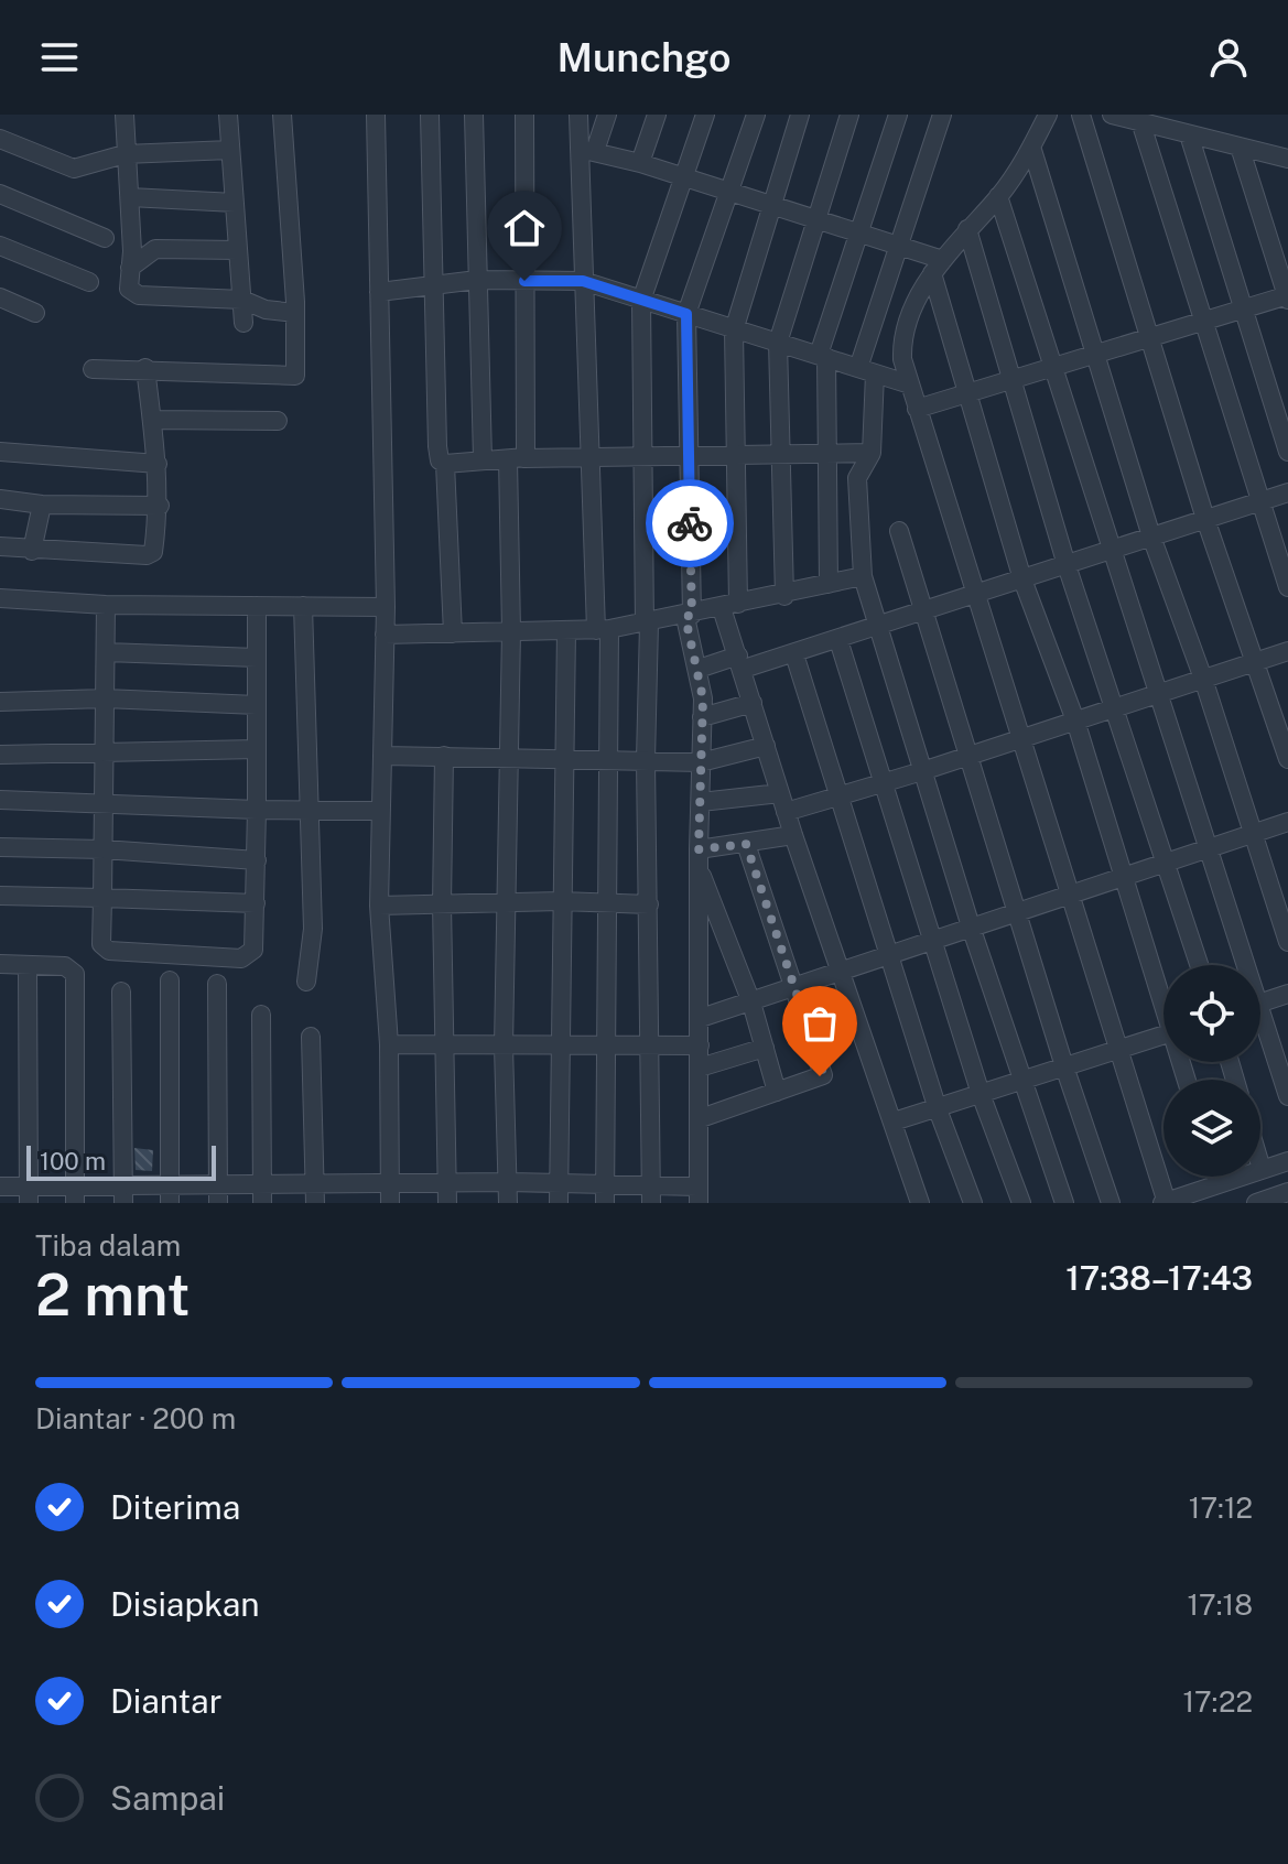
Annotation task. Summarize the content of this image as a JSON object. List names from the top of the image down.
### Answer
{
  "scale_bar": "100 m",
  "page": {
    "header": "Munchgo",
    "scale": "100 m",
    "heading": ["2 mnt", "Tiba dalam", "17:38–17:43"],
    "bar": "Diantar · 200 m",
    "list": [
      ["Diterima", "17:12"],
      ["Disiapkan", "17:18"],
      ["Diantar", "17:22"],
      "Sampai"
    ]
  }
}
